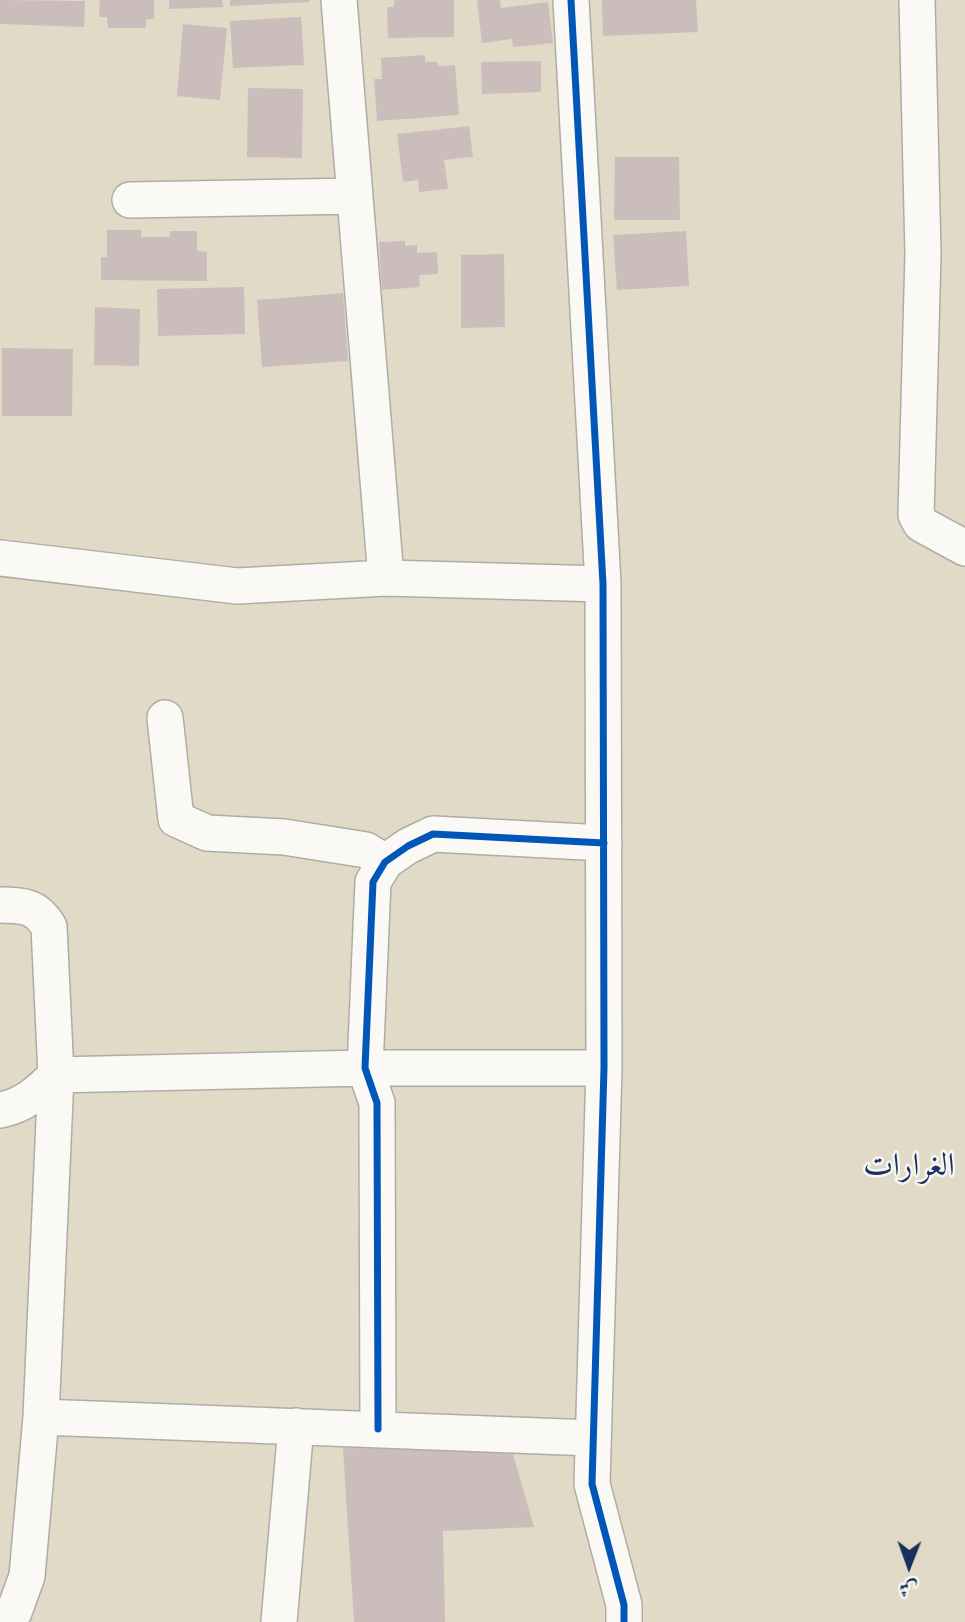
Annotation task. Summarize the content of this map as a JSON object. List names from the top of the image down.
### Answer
{
  "districts": ["الغرارات"],
  "north": "bottom"
}
